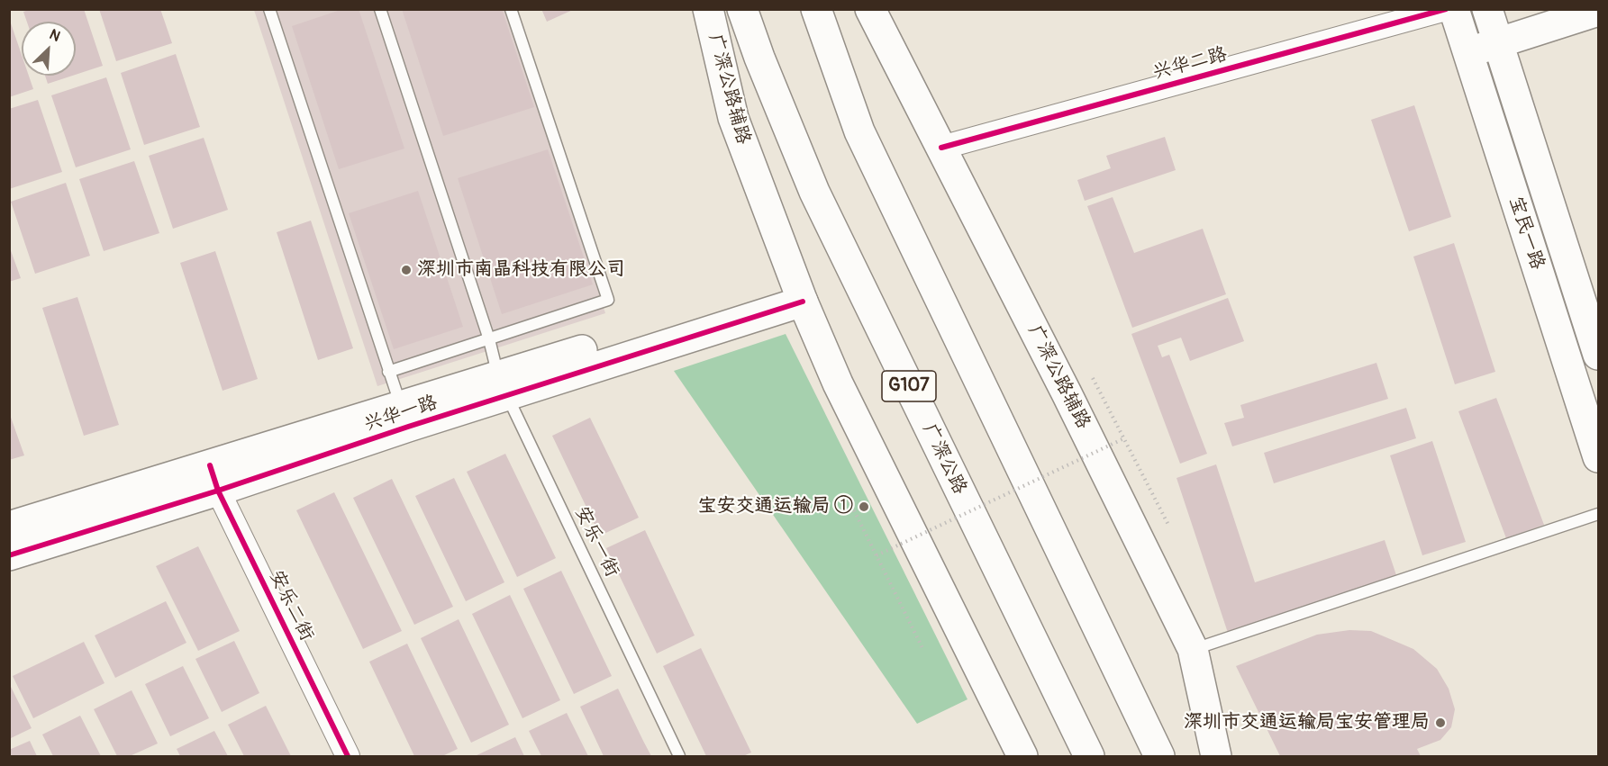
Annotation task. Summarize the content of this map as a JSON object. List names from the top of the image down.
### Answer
{
  "streets": {
    "main road": [
      "广深公路辅路",
      "宝民一路",
      "G107",
      "兴华一路",
      "广深公路"
    ],
    "street": ["兴华二路", "安乐二街"],
    "lane": ["安乐一街"]
  },
  "crossings": [
    ["兴华二路", "广深公路辅路"],
    ["广深公路辅路", "兴华一路"],
    ["兴华一路", "安乐一街"],
    ["兴华一路", "安乐二街"]
  ],
  "places": ["深圳市南晶科技有限公司", "宝安交通运输局 ①", "深圳市交通运输局宝安管理局"],
  "north": "top right"
}
